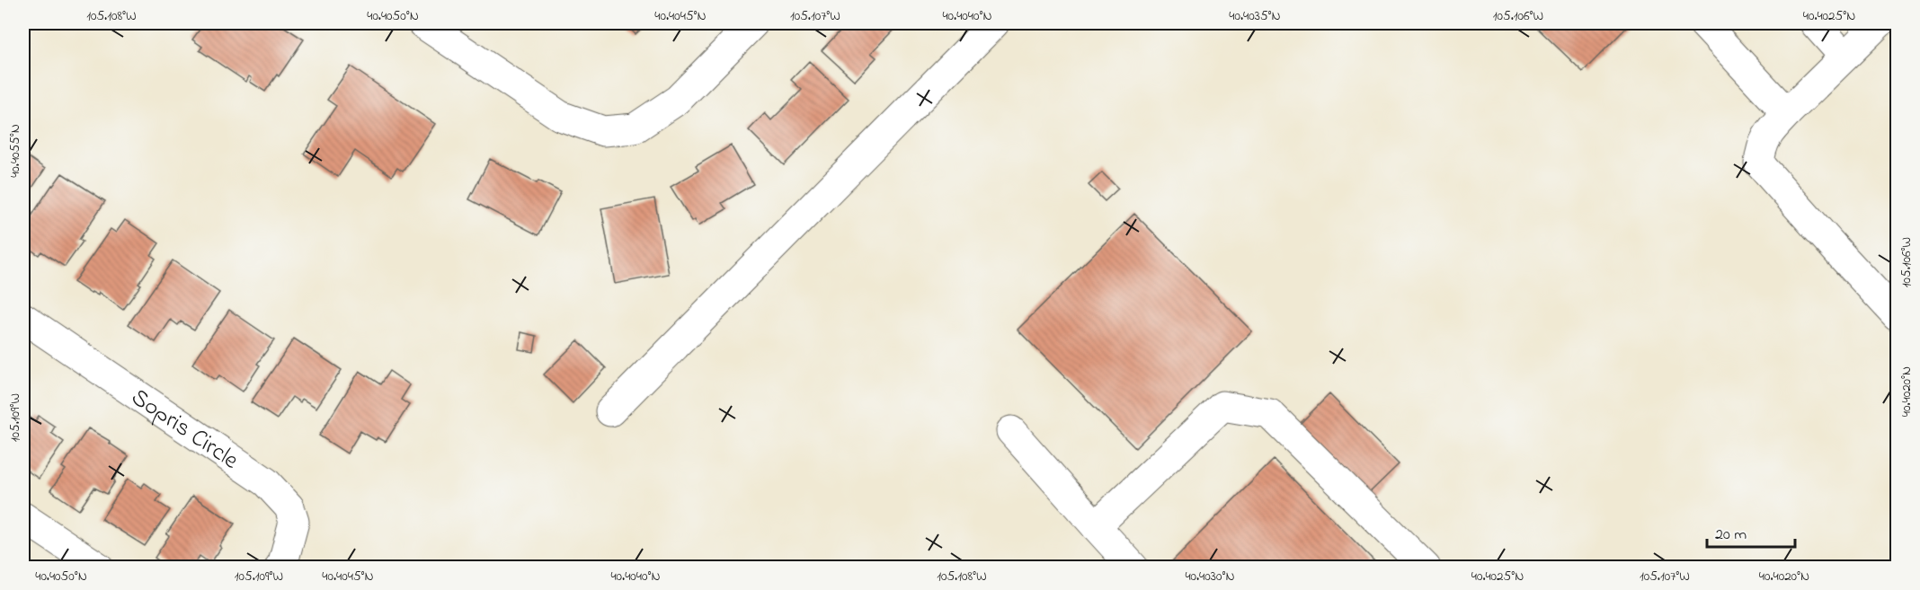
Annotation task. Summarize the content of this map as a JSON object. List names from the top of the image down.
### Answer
{
  "streets": {
    "street": ["Sopris Circle"]
  },
  "scale_bar": "20 m",
  "coordinates": [
    "105.108°W",
    "40.4050°N",
    "40.4045°N",
    "105.107°W",
    "40.4040°N",
    "40.4035°N",
    "105.106°W",
    "40.4025°N",
    "40.4055°N",
    "40.4020°N",
    "105.109°W",
    "40.4030°N"
  ]
}
